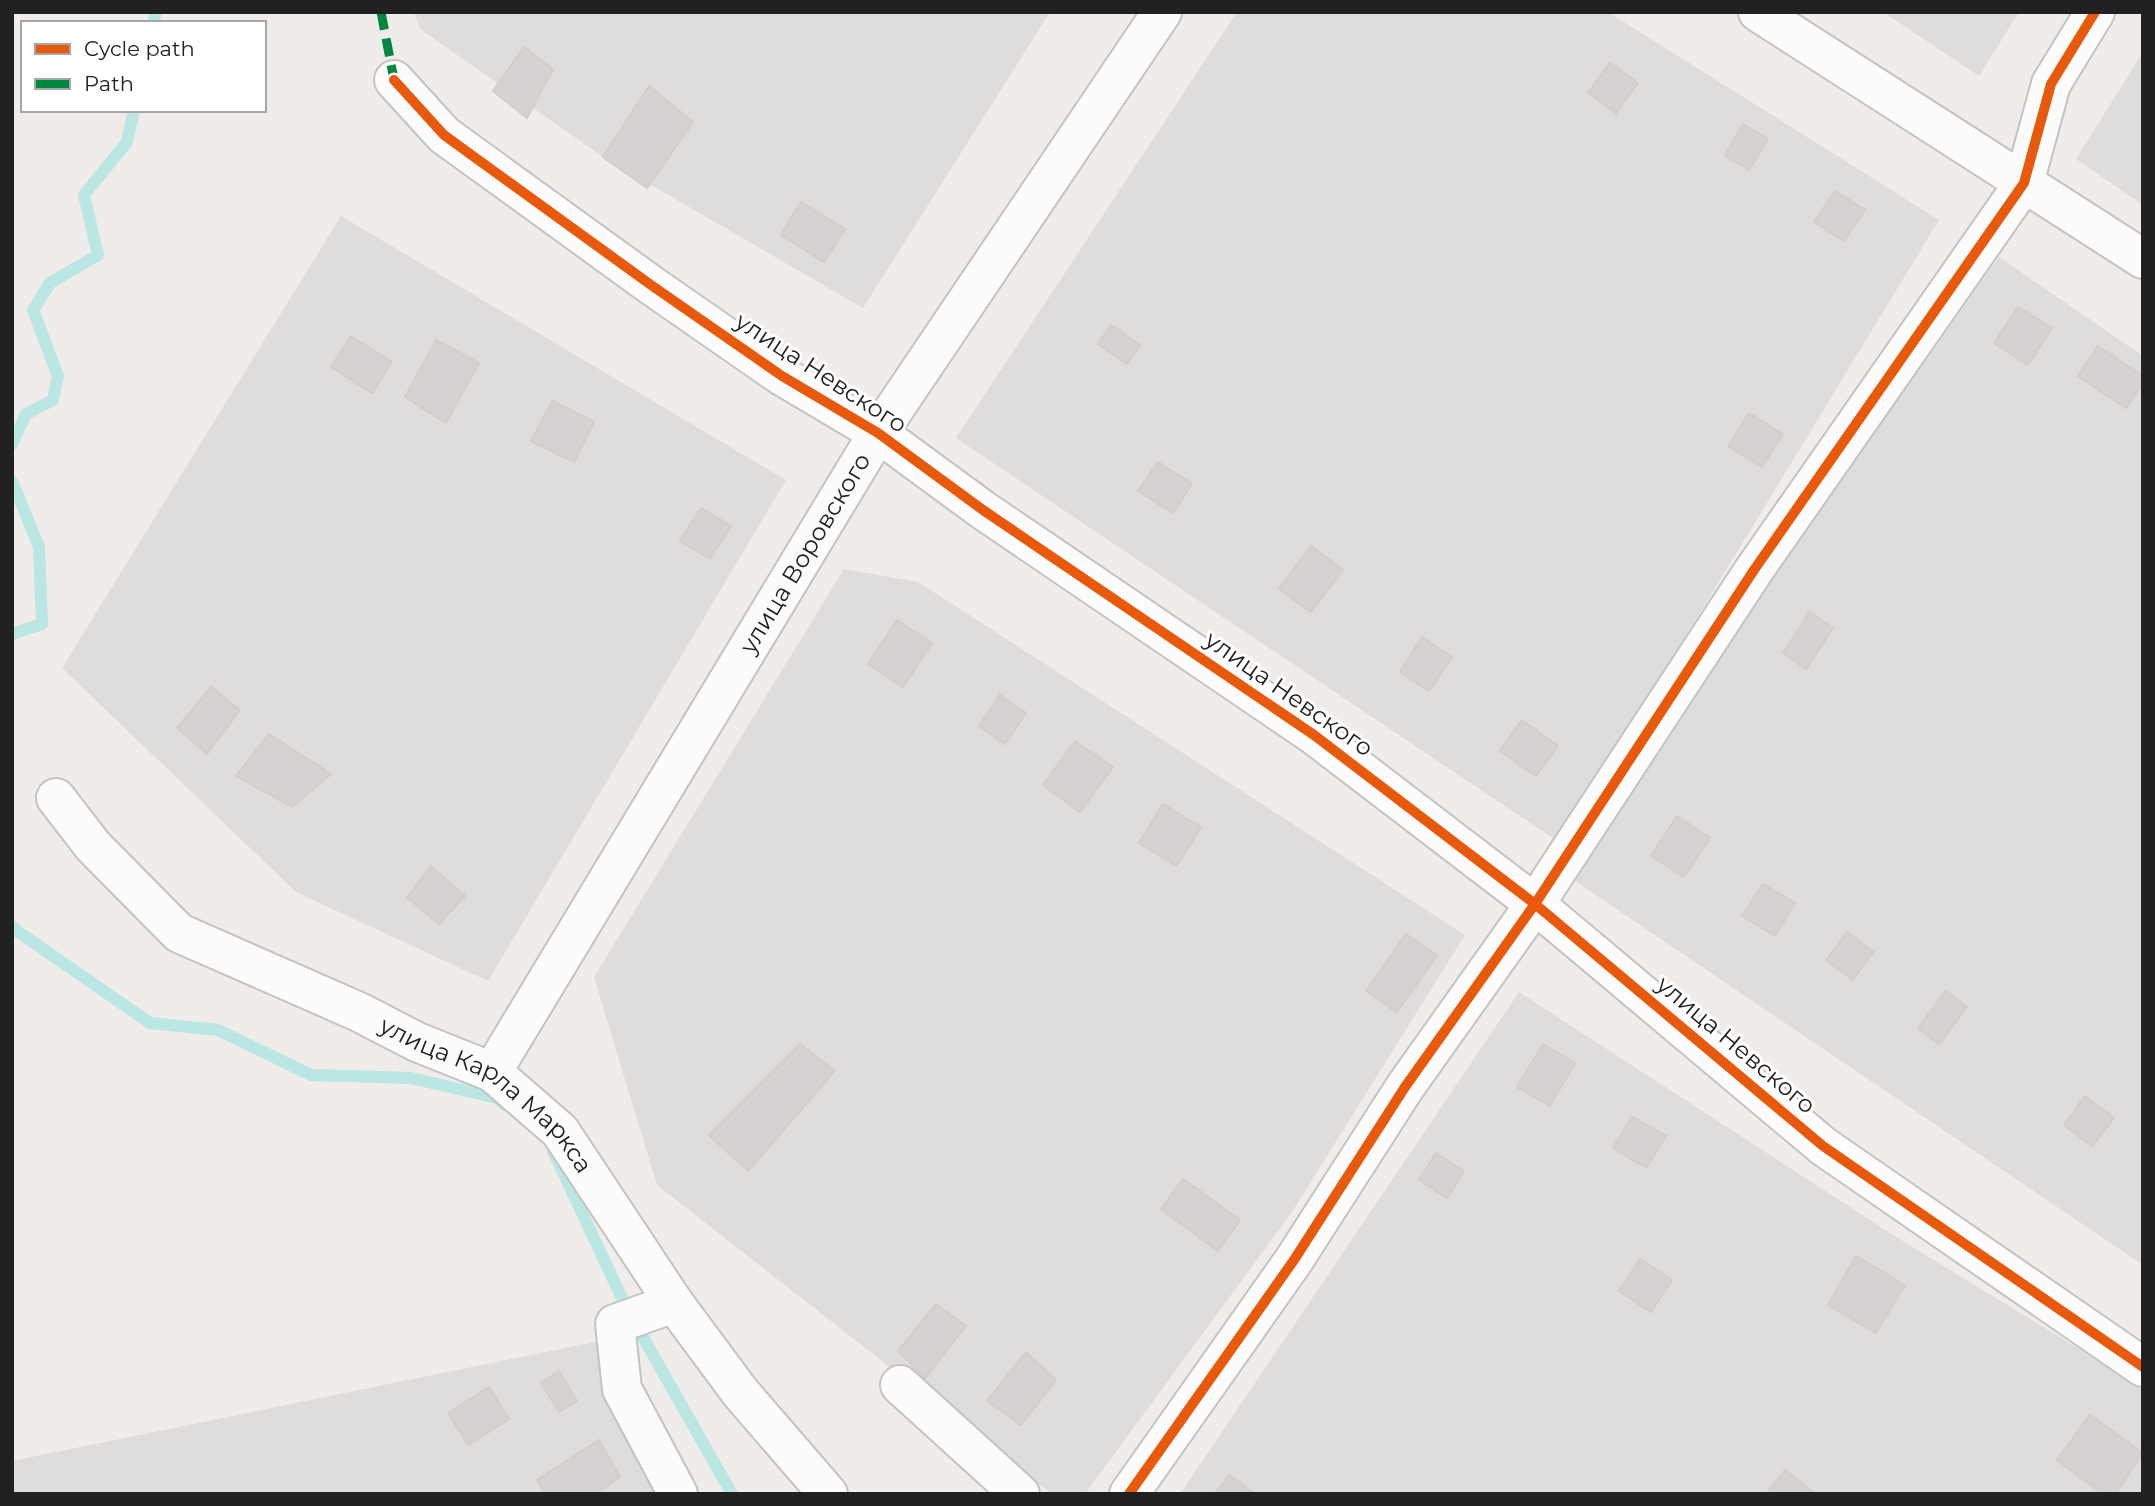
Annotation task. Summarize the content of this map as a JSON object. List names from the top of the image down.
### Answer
{
  "streets": {
    "street": ["улица Невского", "улица Воровского", "улица Карла Маркса"]
  },
  "crossings": [
    ["улица Невского", "улица Воровского"],
    ["улица Воровского", "улица Карла Маркса"]
  ],
  "legend": ["Cycle path", "Path"]
}
